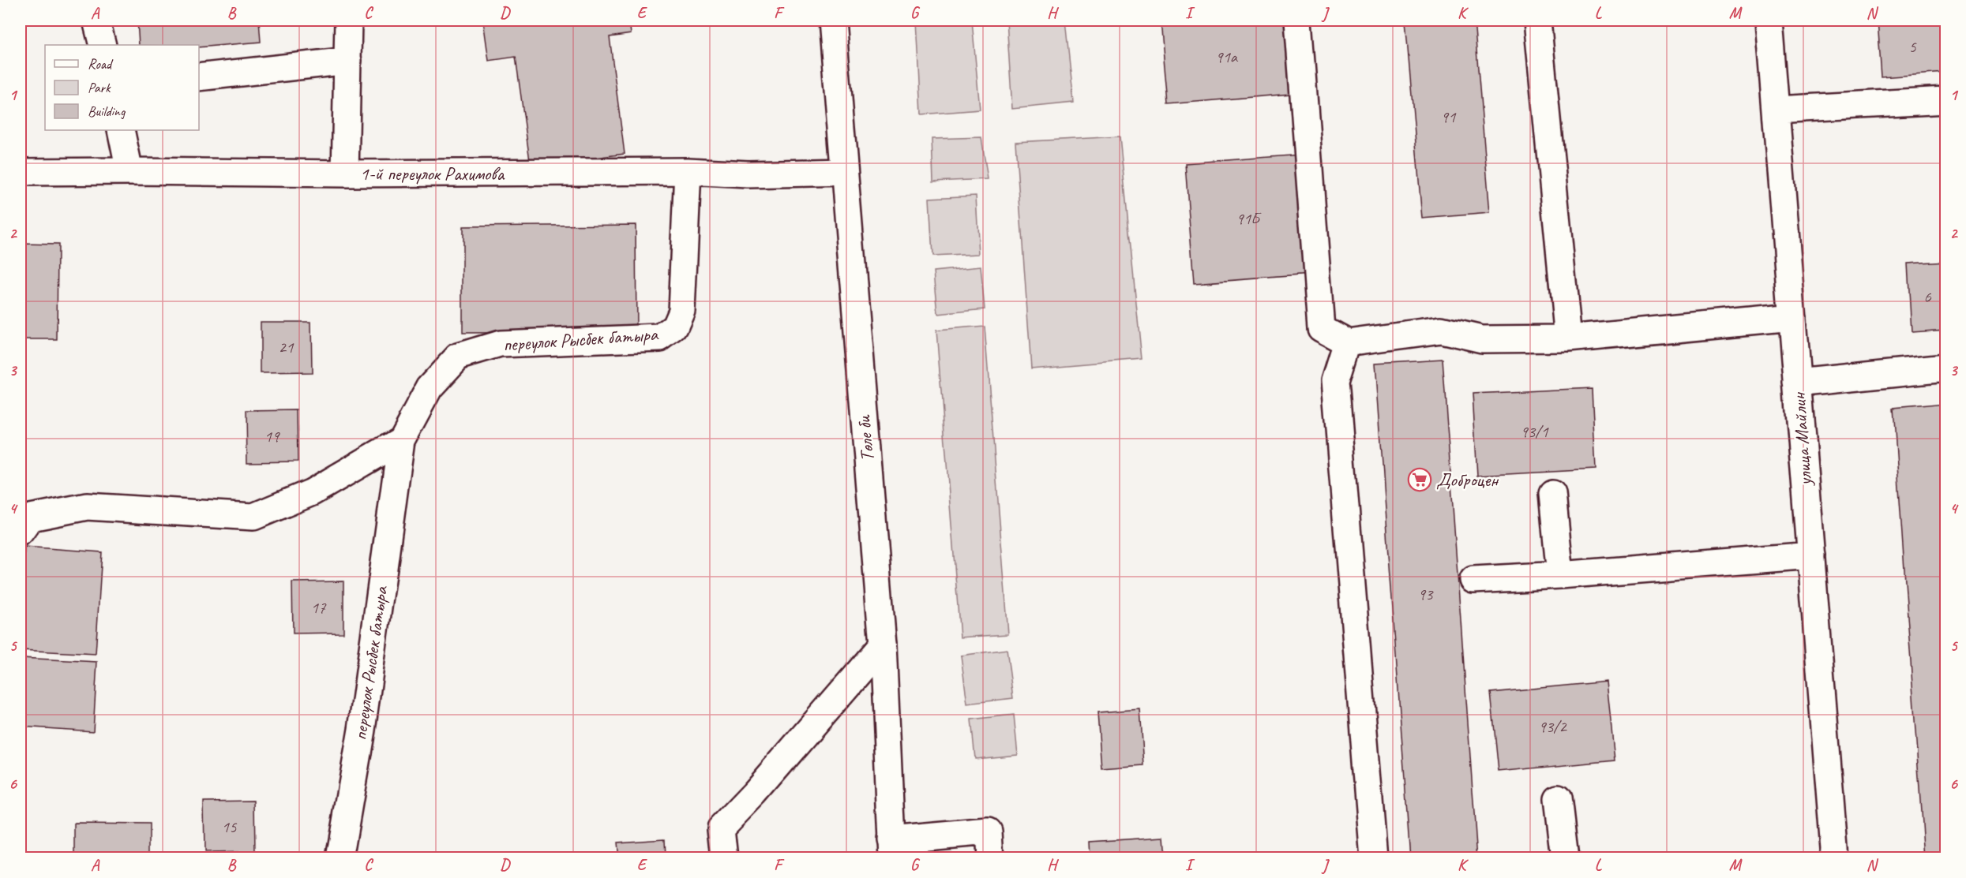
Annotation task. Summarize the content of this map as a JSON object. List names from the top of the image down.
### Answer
{
  "streets": {
    "street": [
      "1-й переулок Рахимова",
      "переулок Рысбек батыра",
      "Төле би",
      "улица Майлин"
    ]
  },
  "crossings": [
    ["1-й переулок Рахимова", "переулок Рысбек батыра"],
    ["1-й переулок Рахимова", "Төле би"]
  ],
  "places": {
    "supermarket": ["Доброцен"]
  },
  "house_numbers": [
    "5",
    "91а",
    "91",
    "91Б",
    "6",
    "21",
    "93/1",
    "19",
    "93",
    "17",
    "93/2",
    "15"
  ],
  "legend": ["Road", "Park", "Building"],
  "grid": {
    "columns": [
      "A",
      "B",
      "C",
      "D",
      "E",
      "F",
      "G",
      "H",
      "I",
      "J",
      "K",
      "L",
      "M",
      "N"
    ],
    "rows": [
      "1",
      "2",
      "3",
      "4",
      "5",
      "6"
    ]
  }
}
